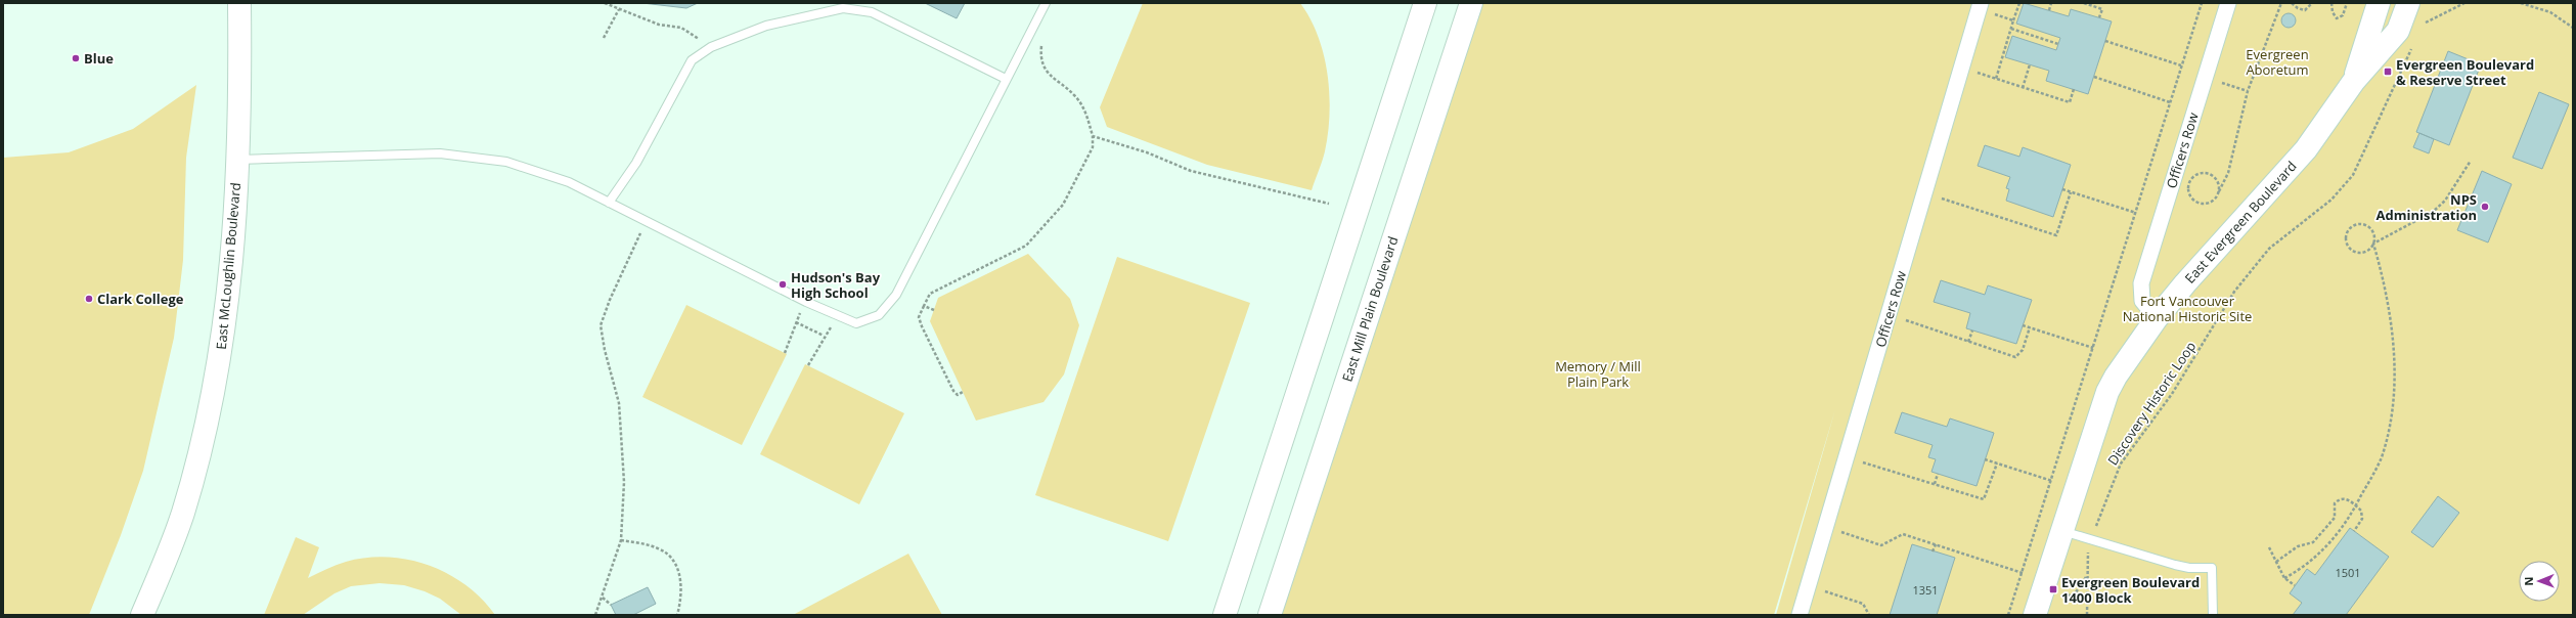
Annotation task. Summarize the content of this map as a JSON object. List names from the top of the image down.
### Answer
{
  "streets": {
    "street": [
      "Officers Row",
      "East Evergreen Boulevard",
      "East McLoughlin Boulevard",
      "East Mill Plain Boulevard"
    ],
    "path": ["Discovery Historic Loop"]
  },
  "crossings": [
    ["Officers Row", "East Evergreen Boulevard"]
  ],
  "parks": ["Evergreen Aboretum", "Fort Vancouver National Historic Site", "Memory / Mill Plain Park"],
  "places": {
    "other": [
      "Blue",
      "NPS Administration",
      "Hudson's Bay High School",
      "Clark College"
    ],
    "transit": ["Evergreen Boulevard & Reserve Street", "Evergreen Boulevard 1400 Block"]
  },
  "house_numbers": ["1501", "1351"],
  "north": "left"
}
